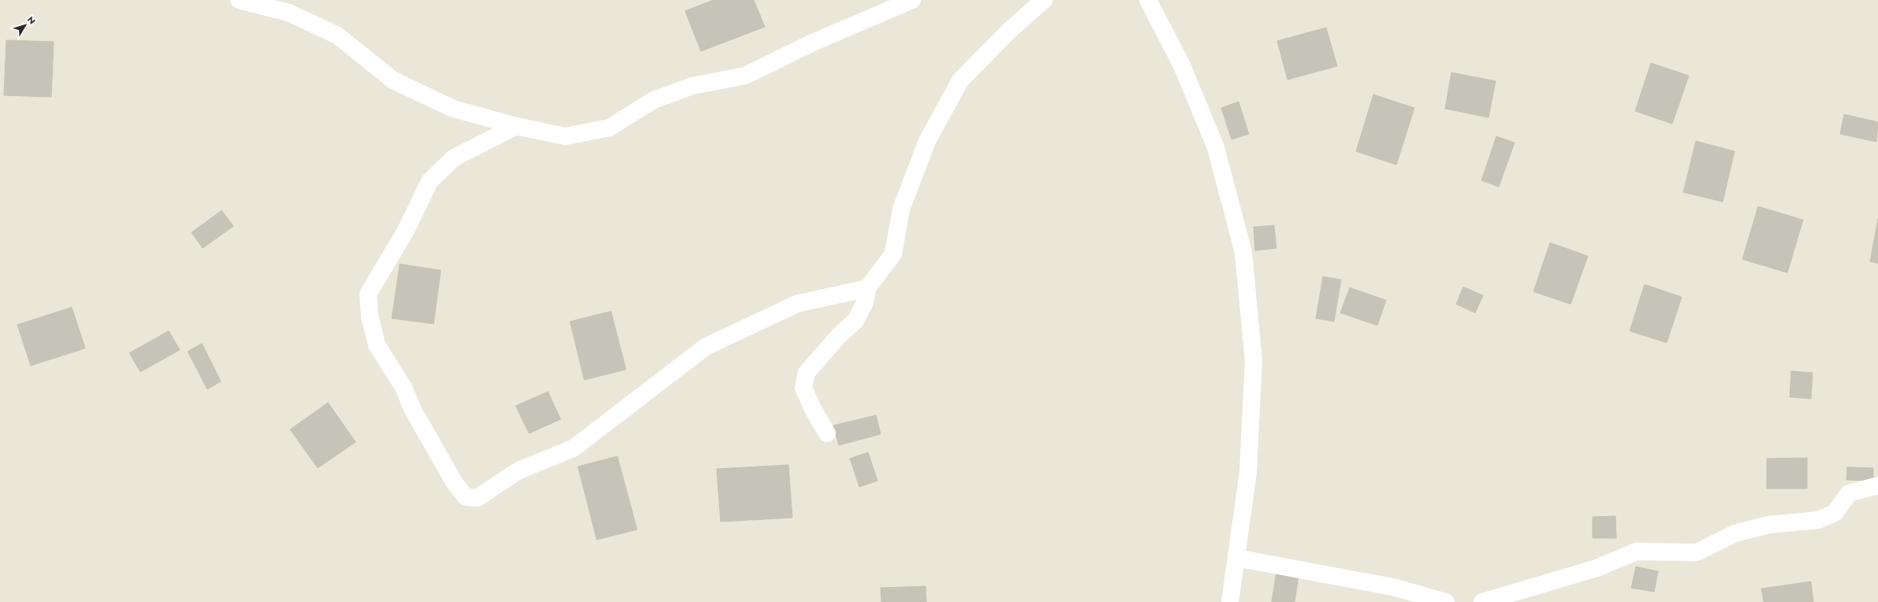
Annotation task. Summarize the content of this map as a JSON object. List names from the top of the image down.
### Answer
{
  "north": "top right"
}
